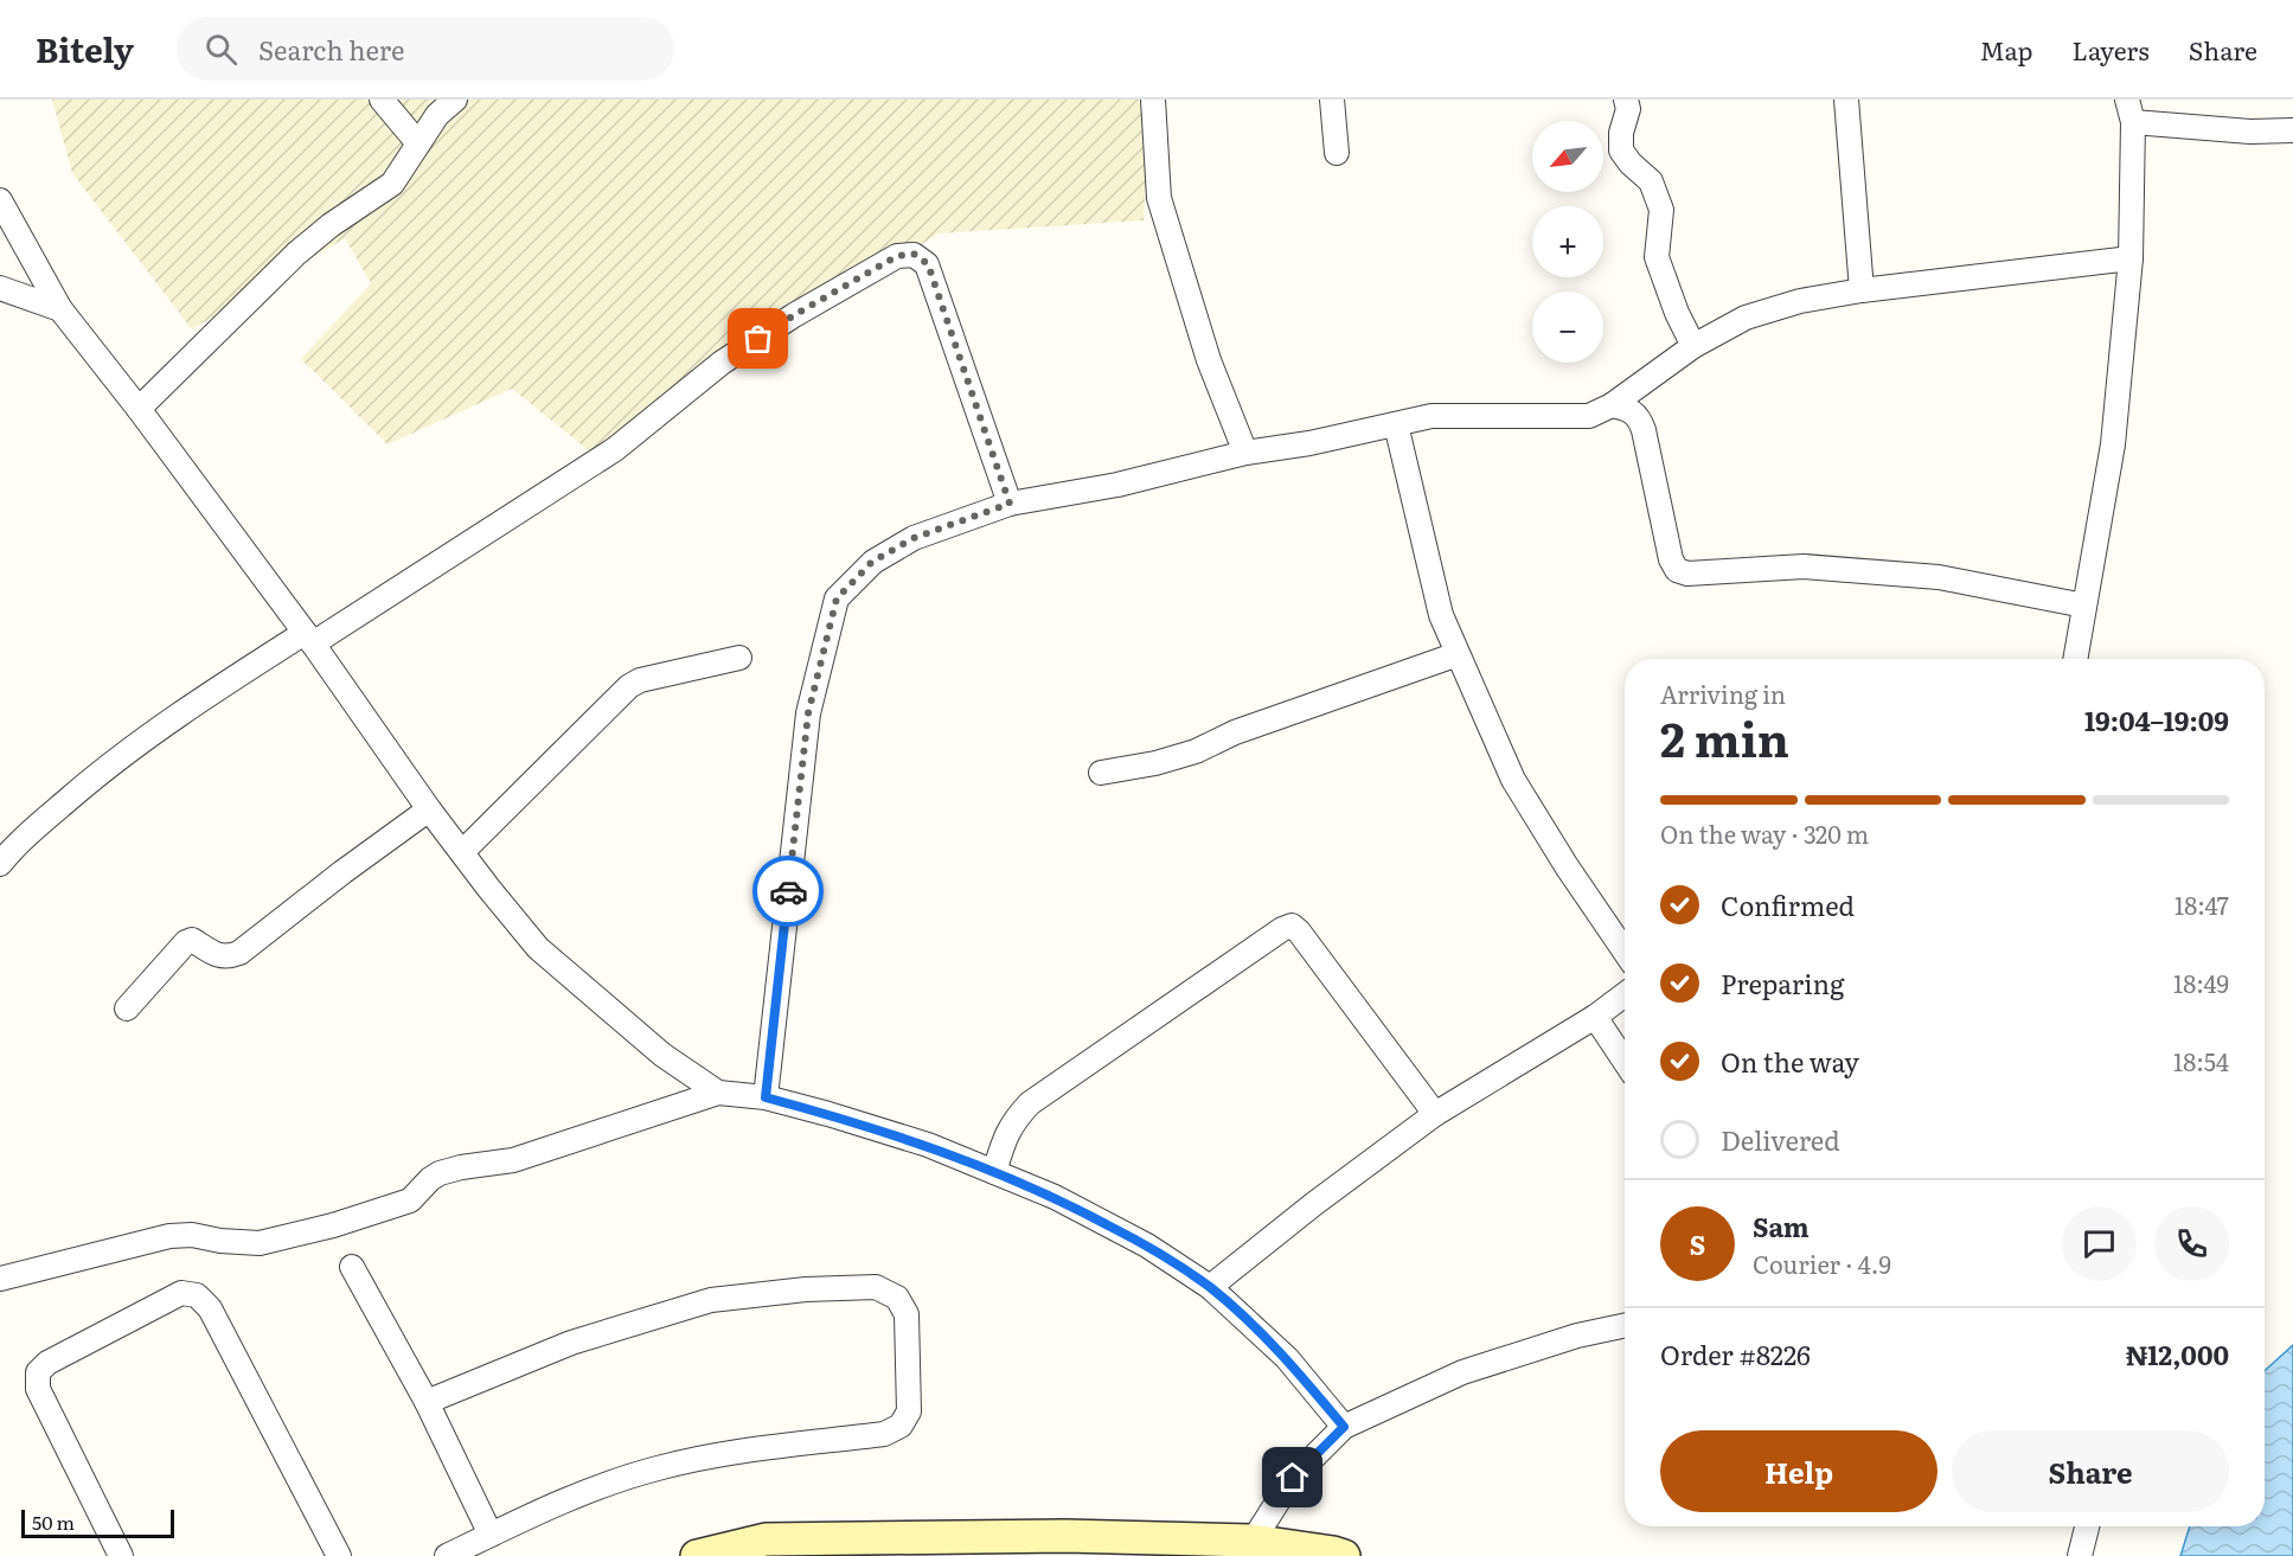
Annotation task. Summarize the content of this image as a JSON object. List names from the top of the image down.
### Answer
{
  "scale_bar": "50 m",
  "north": "bottom left",
  "page": {
    "header": "Bitely",
    "search": "Search here",
    "nav": ["Map", "Layers", "Share"],
    "map_buttons": ["+", "−"],
    "heading": ["2 min", "Arriving in", "19:04–19:09"],
    "panel": [
      "Sam",
      "Courier · 4.9",
      "Order #8226",
      "₦12,000"
    ],
    "bar": "On the way · 320 m",
    "list": [
      ["Confirmed", "18:47"],
      ["Preparing", "18:49"],
      ["On the way", "18:54"],
      "Delivered"
    ],
    "round": "S",
    "buttons": ["Help", "Share"],
    "scale": "50 m"
  }
}
